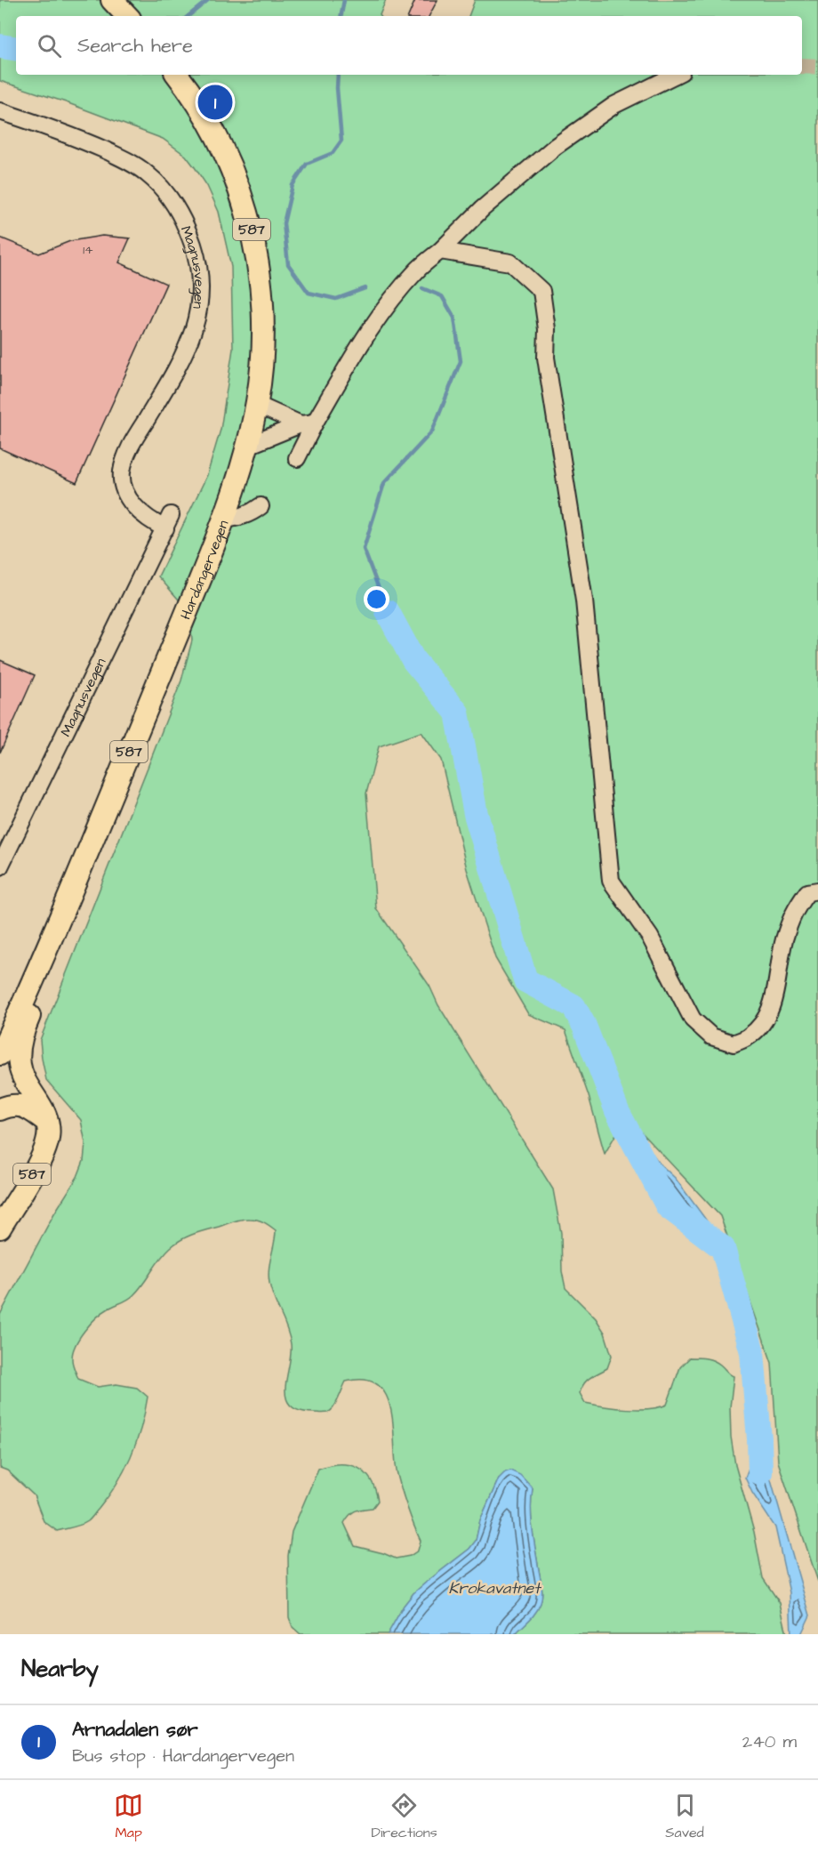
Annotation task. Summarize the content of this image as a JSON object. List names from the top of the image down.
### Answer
{
  "streets": {
    "main road": ["587", "Hardangervegen"],
    "lane": ["Magnusvegen"]
  },
  "crossings": [
    ["587", "Hardangervegen"]
  ],
  "water": ["Krokavatnet"],
  "house_numbers": ["14"],
  "page": {
    "search": "Search here",
    "pins": "1",
    "heading": "Nearby",
    "list": [
      {
        "mark": "1",
        "name": "Arnadalen sør",
        "note": "Bus stop · Hardangervegen",
        "value": "240 m"
      }
    ],
    "nav": ["Map", "Directions", "Saved"]
  }
}
